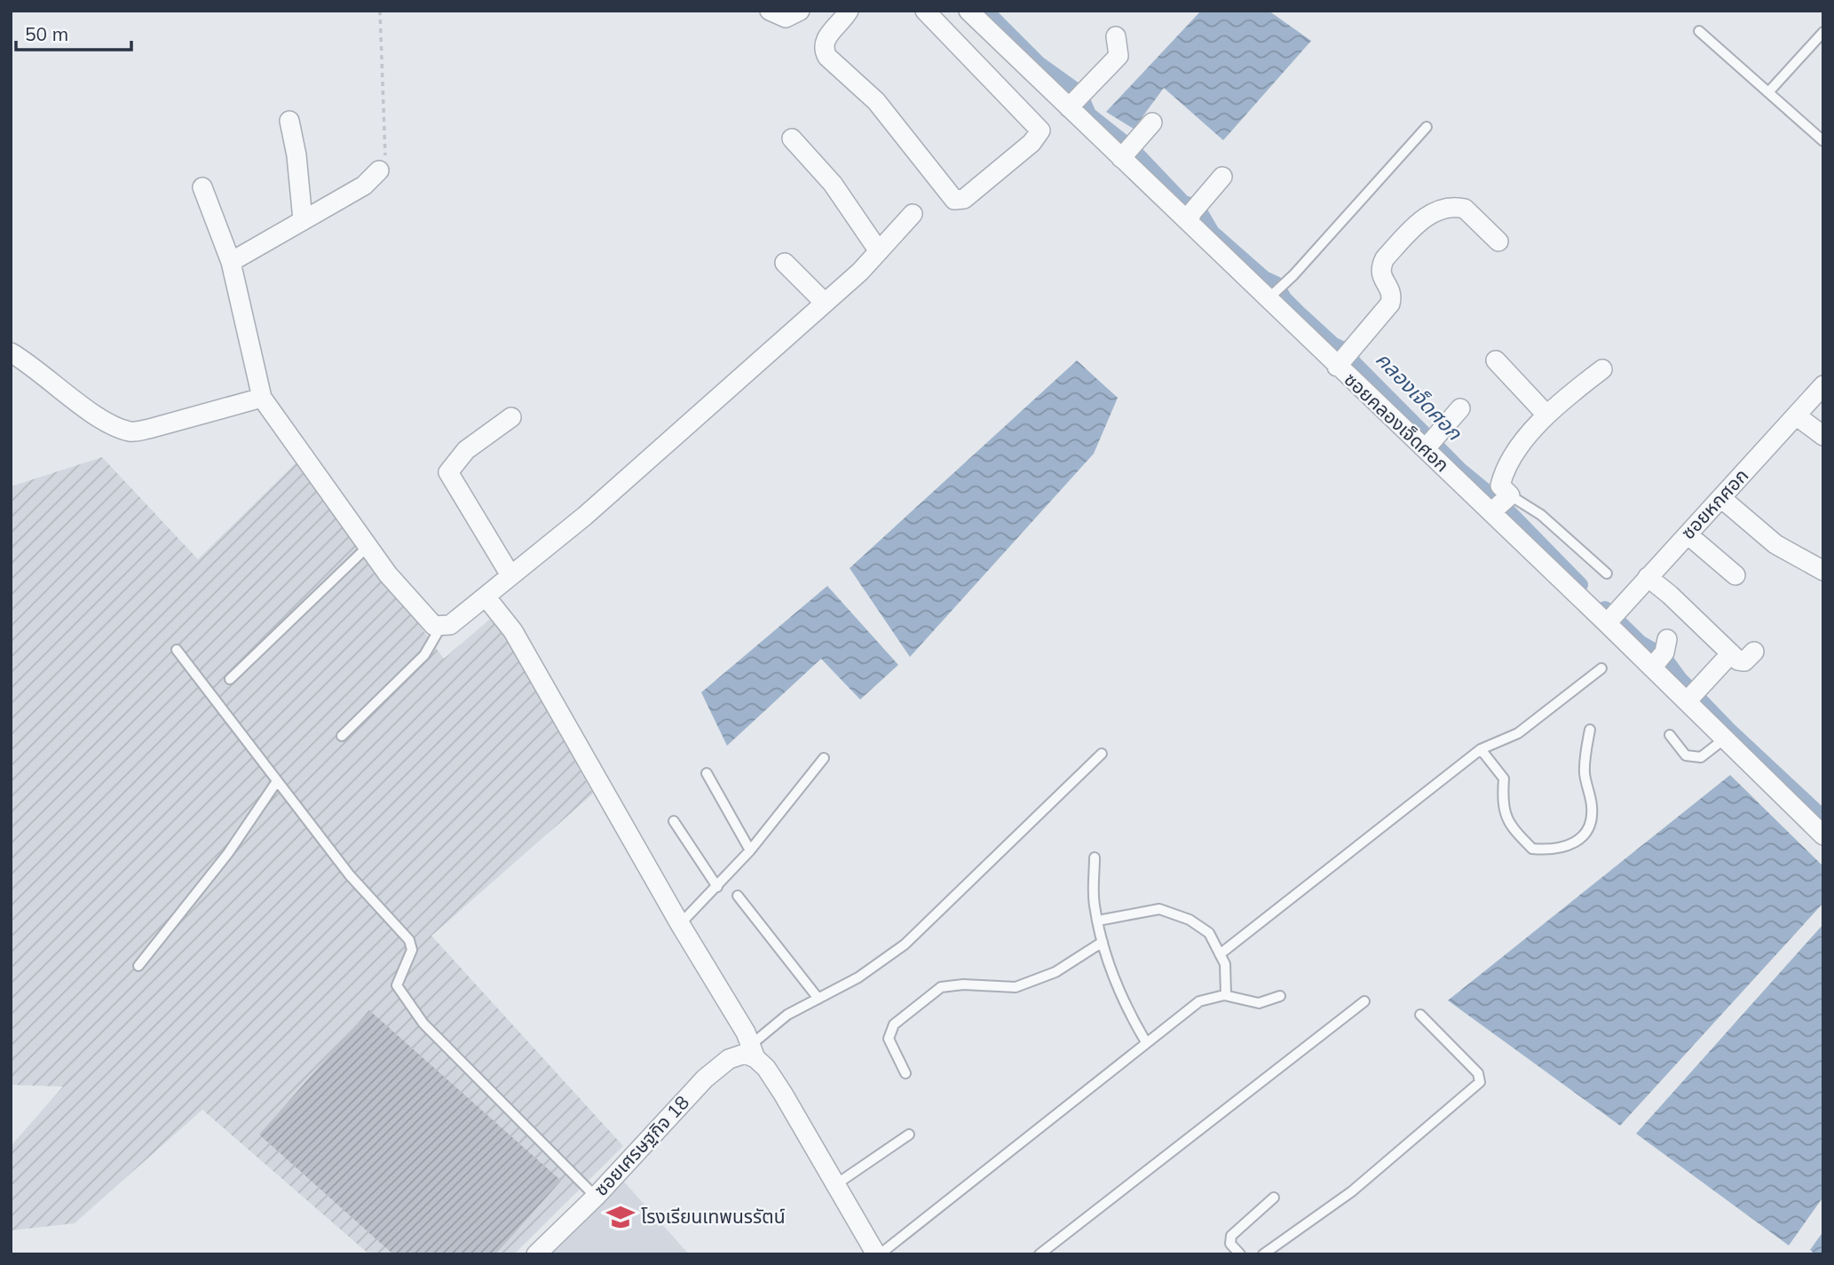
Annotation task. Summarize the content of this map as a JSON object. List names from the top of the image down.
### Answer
{
  "streets": {
    "street": ["ซอยคลองเจ็ดศอก", "ซอยหกศอก", "ซอยเศรษฐกิจ 18"]
  },
  "crossings": [
    ["ซอยคลองเจ็ดศอก", "ซอยหกศอก"]
  ],
  "water": ["คลองเจ็ดศอก"],
  "places": {
    "school or university": ["โรงเรียนเทพนรรัตน์"]
  },
  "scale_bar": "50 m"
}
